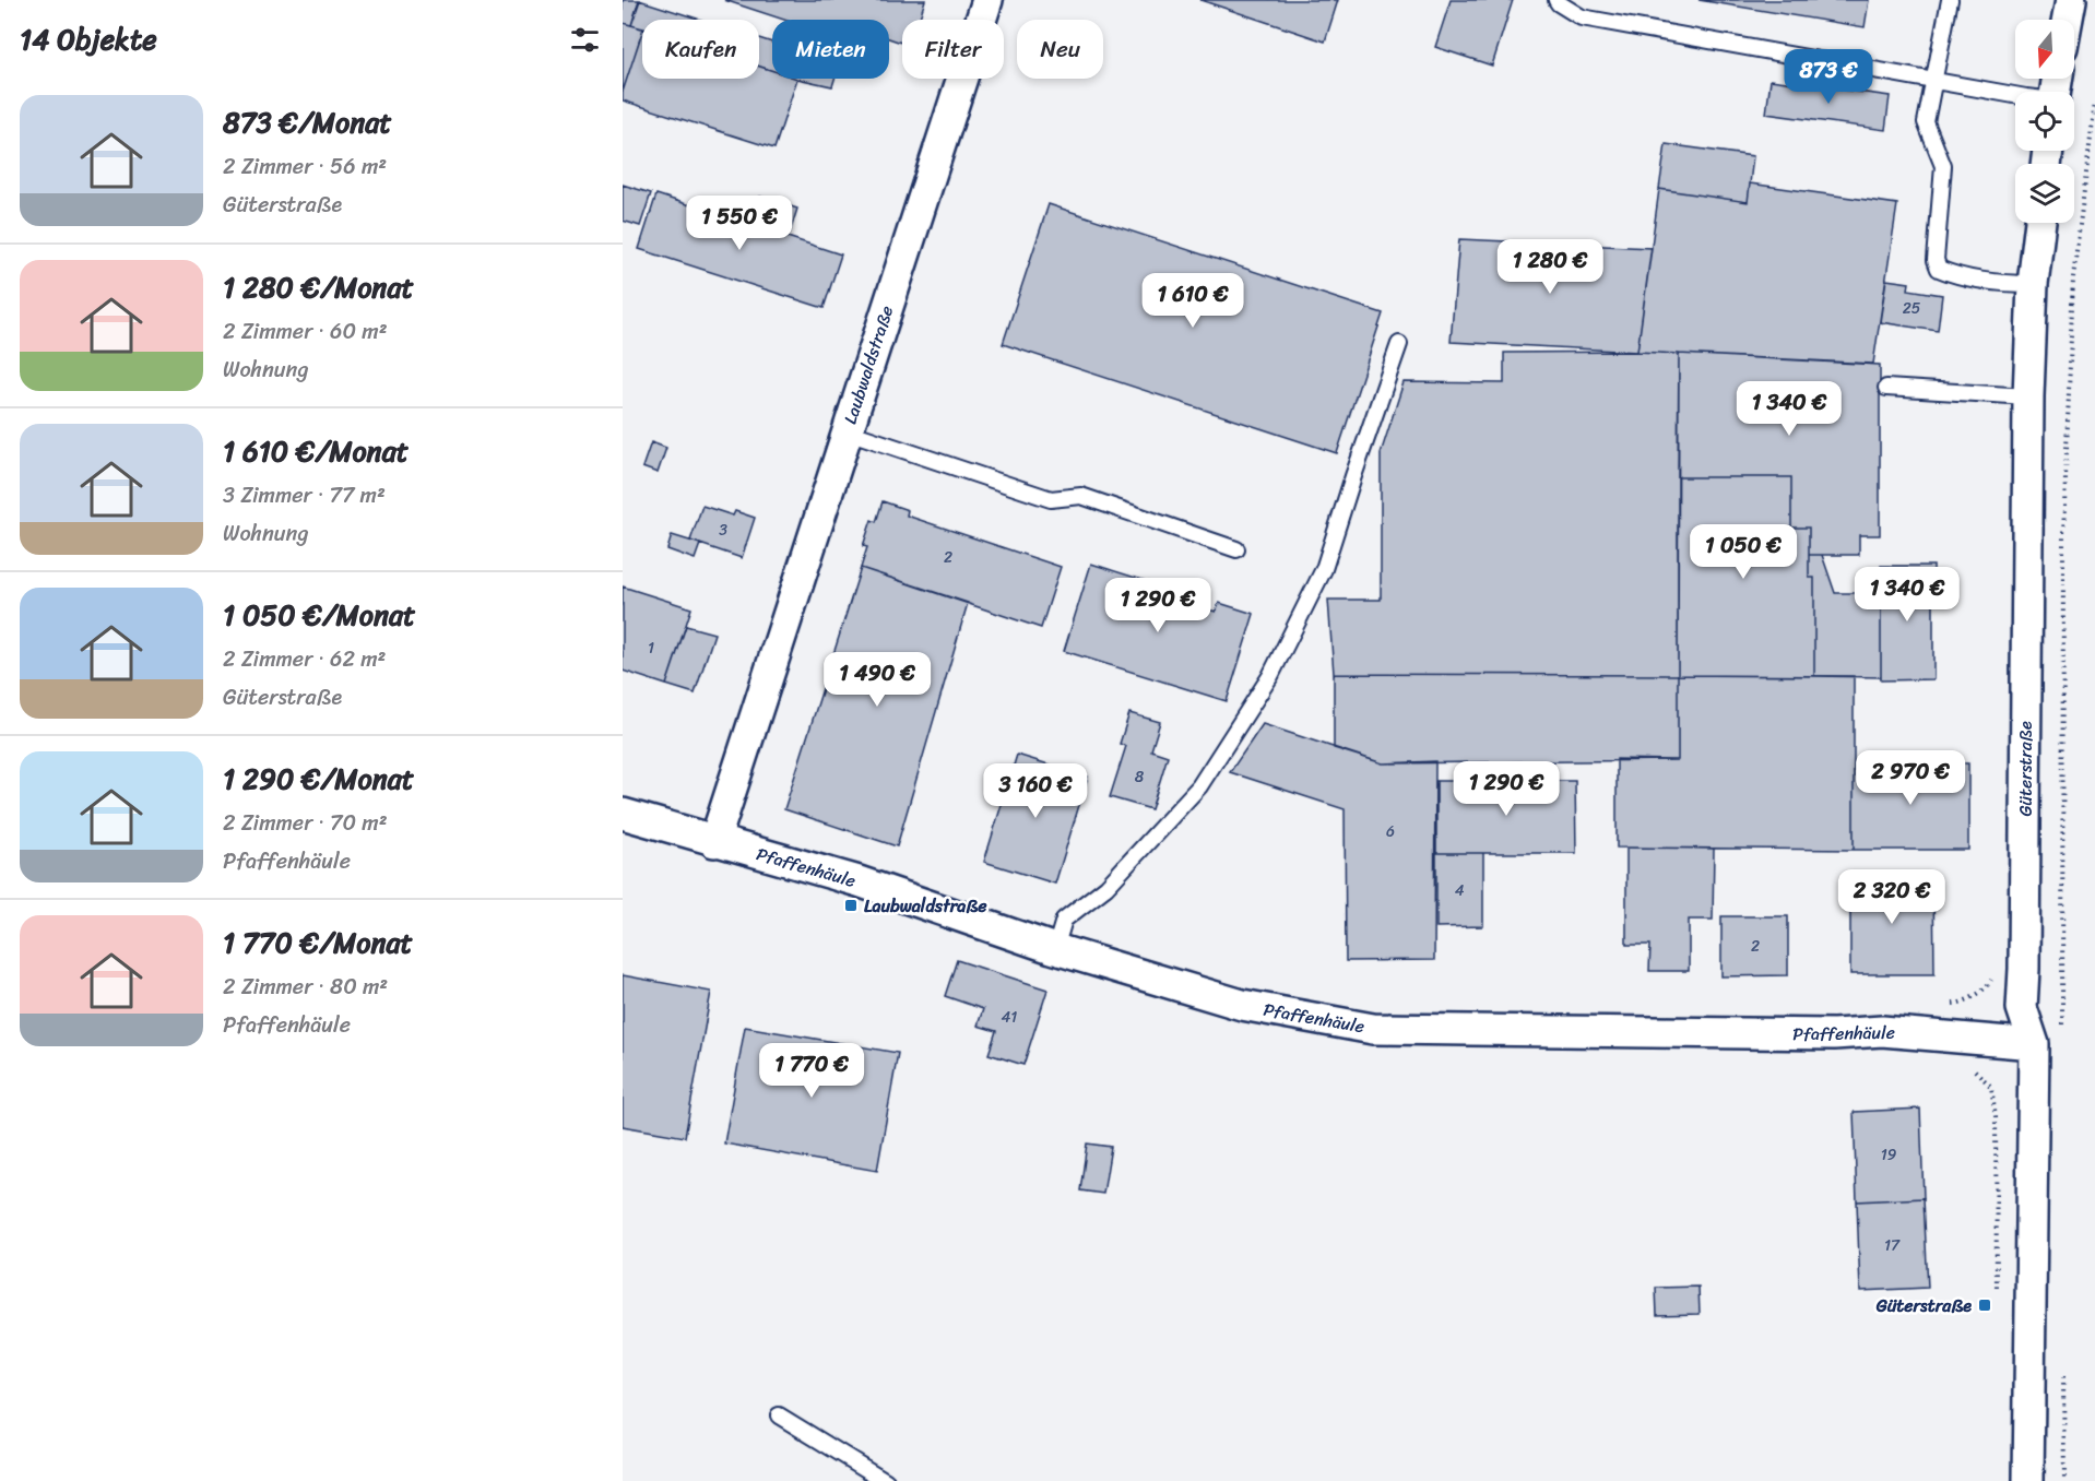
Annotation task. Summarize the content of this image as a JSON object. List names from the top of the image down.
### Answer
{
  "streets": {
    "street": ["Laubwaldstraße", "Güterstraße", "Pfaffenhäule"]
  },
  "crossings": [
    ["Laubwaldstraße", "Pfaffenhäule"],
    ["Güterstraße", "Pfaffenhäule"]
  ],
  "places": {
    "transit": ["Laubwaldstraße", "Güterstraße"]
  },
  "house_numbers": [
    "25",
    "3",
    "2",
    "1",
    "8",
    "6",
    "4",
    "2",
    "41",
    "19",
    "17"
  ],
  "north": "bottom",
  "page": {
    "heading": "14 Objekte",
    "chip": [
      "Kaufen",
      "Mieten",
      "Filter",
      "Neu"
    ],
    "price": [
      "873 €",
      "1 550 €",
      "1 280 €",
      "1 610 €",
      "1 340 €",
      "1 050 €",
      "1 340 €",
      "1 290 €",
      "1 490 €",
      "2 970 €",
      "1 290 €",
      "3 160 €",
      "2 320 €",
      "1 770 €"
    ],
    "list": [
      {
        "name": "873 €/Monat",
        "note": "2 Zimmer · 56 m² · Güterstraße"
      },
      {
        "name": "1 280 €/Monat",
        "note": "2 Zimmer · 60 m² · Wohnung"
      },
      {
        "name": "1 610 €/Monat",
        "note": "3 Zimmer · 77 m² · Wohnung"
      },
      {
        "name": "1 050 €/Monat",
        "note": "2 Zimmer · 62 m² · Güterstraße"
      },
      {
        "name": "1 290 €/Monat",
        "note": "2 Zimmer · 70 m² · Pfaffenhäule"
      },
      {
        "name": "1 770 €/Monat",
        "note": "2 Zimmer · 80 m² · Pfaffenhäule"
      }
    ]
  }
}
